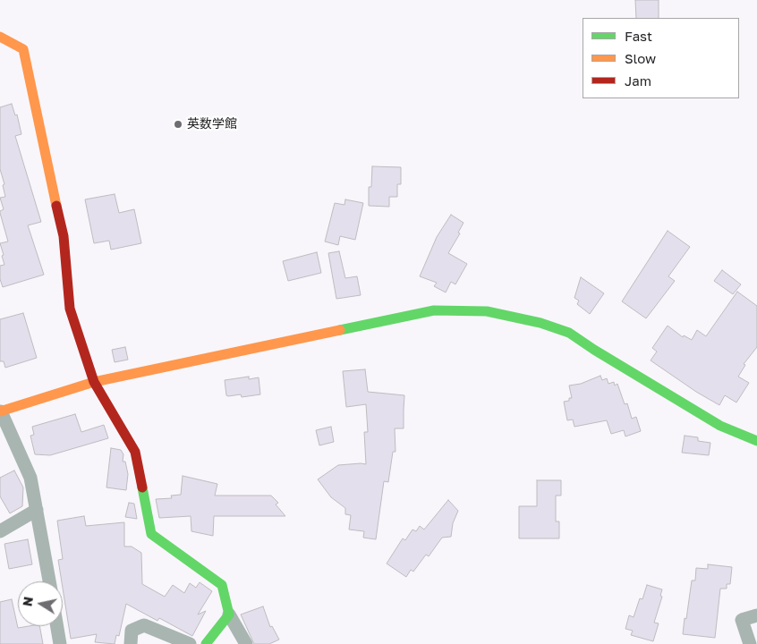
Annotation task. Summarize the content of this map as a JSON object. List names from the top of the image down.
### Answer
{
  "places": ["英数学館"],
  "legend": ["Fast", "Slow", "Jam"],
  "north": "left"
}
